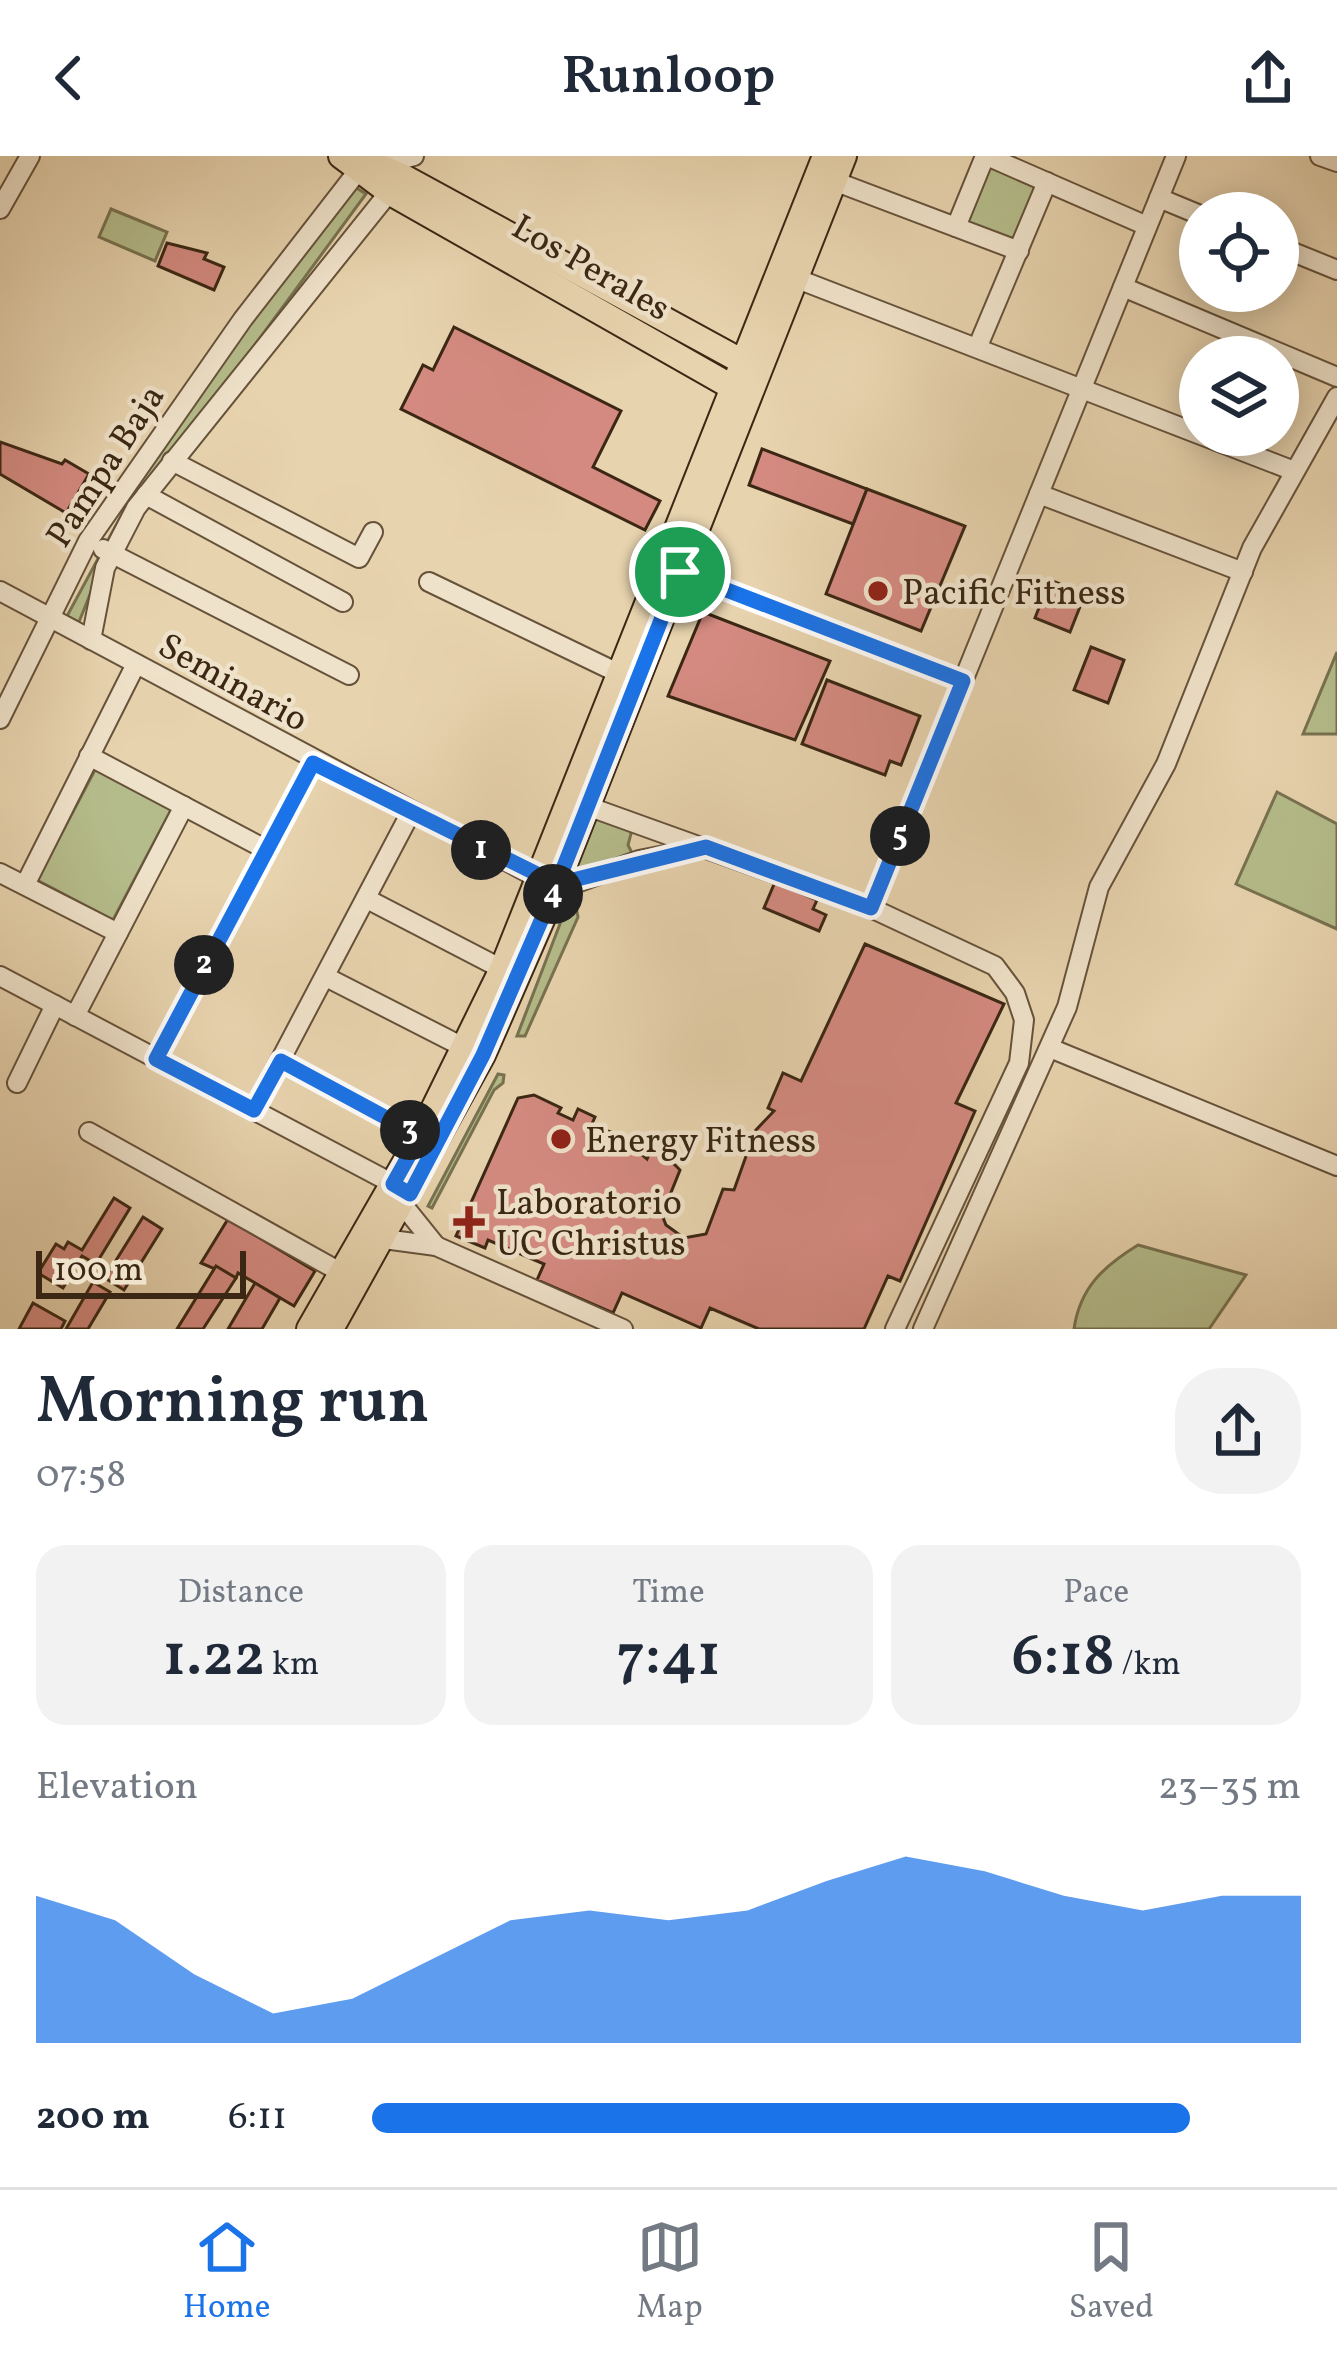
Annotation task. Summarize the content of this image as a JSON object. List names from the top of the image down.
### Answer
{
  "streets": {
    "main road": ["Los Perales"],
    "street": ["Pampa Baja", "Seminario"]
  },
  "crossings": [
    ["Los Perales", "Pampa Baja"],
    ["Pampa Baja", "Seminario"]
  ],
  "places": {
    "other": ["Pacific Fitness", "Energy Fitness"],
    "health": ["Laboratorio UC Christus"]
  },
  "scale_bar": "100 m",
  "page": {
    "header": "Runloop",
    "pins": [
      "5",
      "1",
      "4",
      "2",
      "3"
    ],
    "scale": "100 m",
    "heading": ["Morning run", "07:58"],
    "stats": [
      ["Distance", "1.22 km"],
      ["Time", "7:41"],
      ["Pace", "6:18 /km"]
    ],
    "chart": ["Elevation", "23–35 m"],
    "list": [
      {
        "name": "200 m",
        "note": "6:11"
      }
    ],
    "tabs": ["Home", "Map", "Saved"]
  }
}
